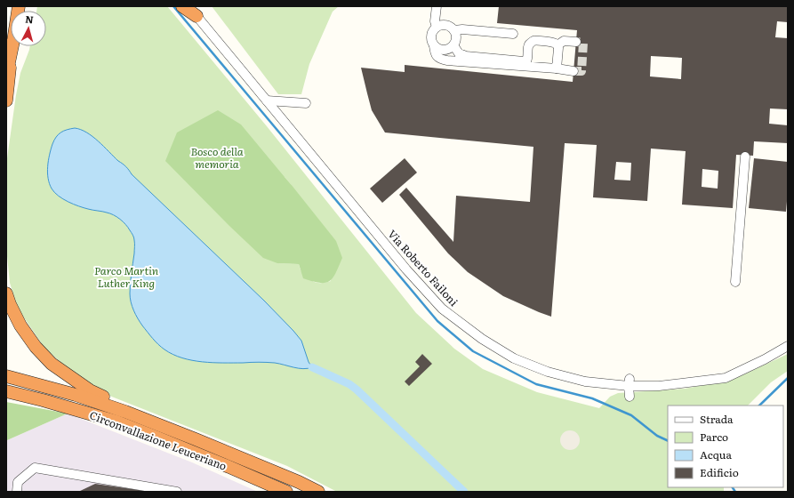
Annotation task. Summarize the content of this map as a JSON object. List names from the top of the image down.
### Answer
{
  "streets": {
    "highway": ["Circonvallazione Leuceriano"],
    "street": ["Via Roberto Failoni"]
  },
  "parks": ["Bosco della memoria", "Parco Martin Luther King"],
  "legend": [
    "Strada",
    "Parco",
    "Acqua",
    "Edificio"
  ],
  "north": "top"
}
